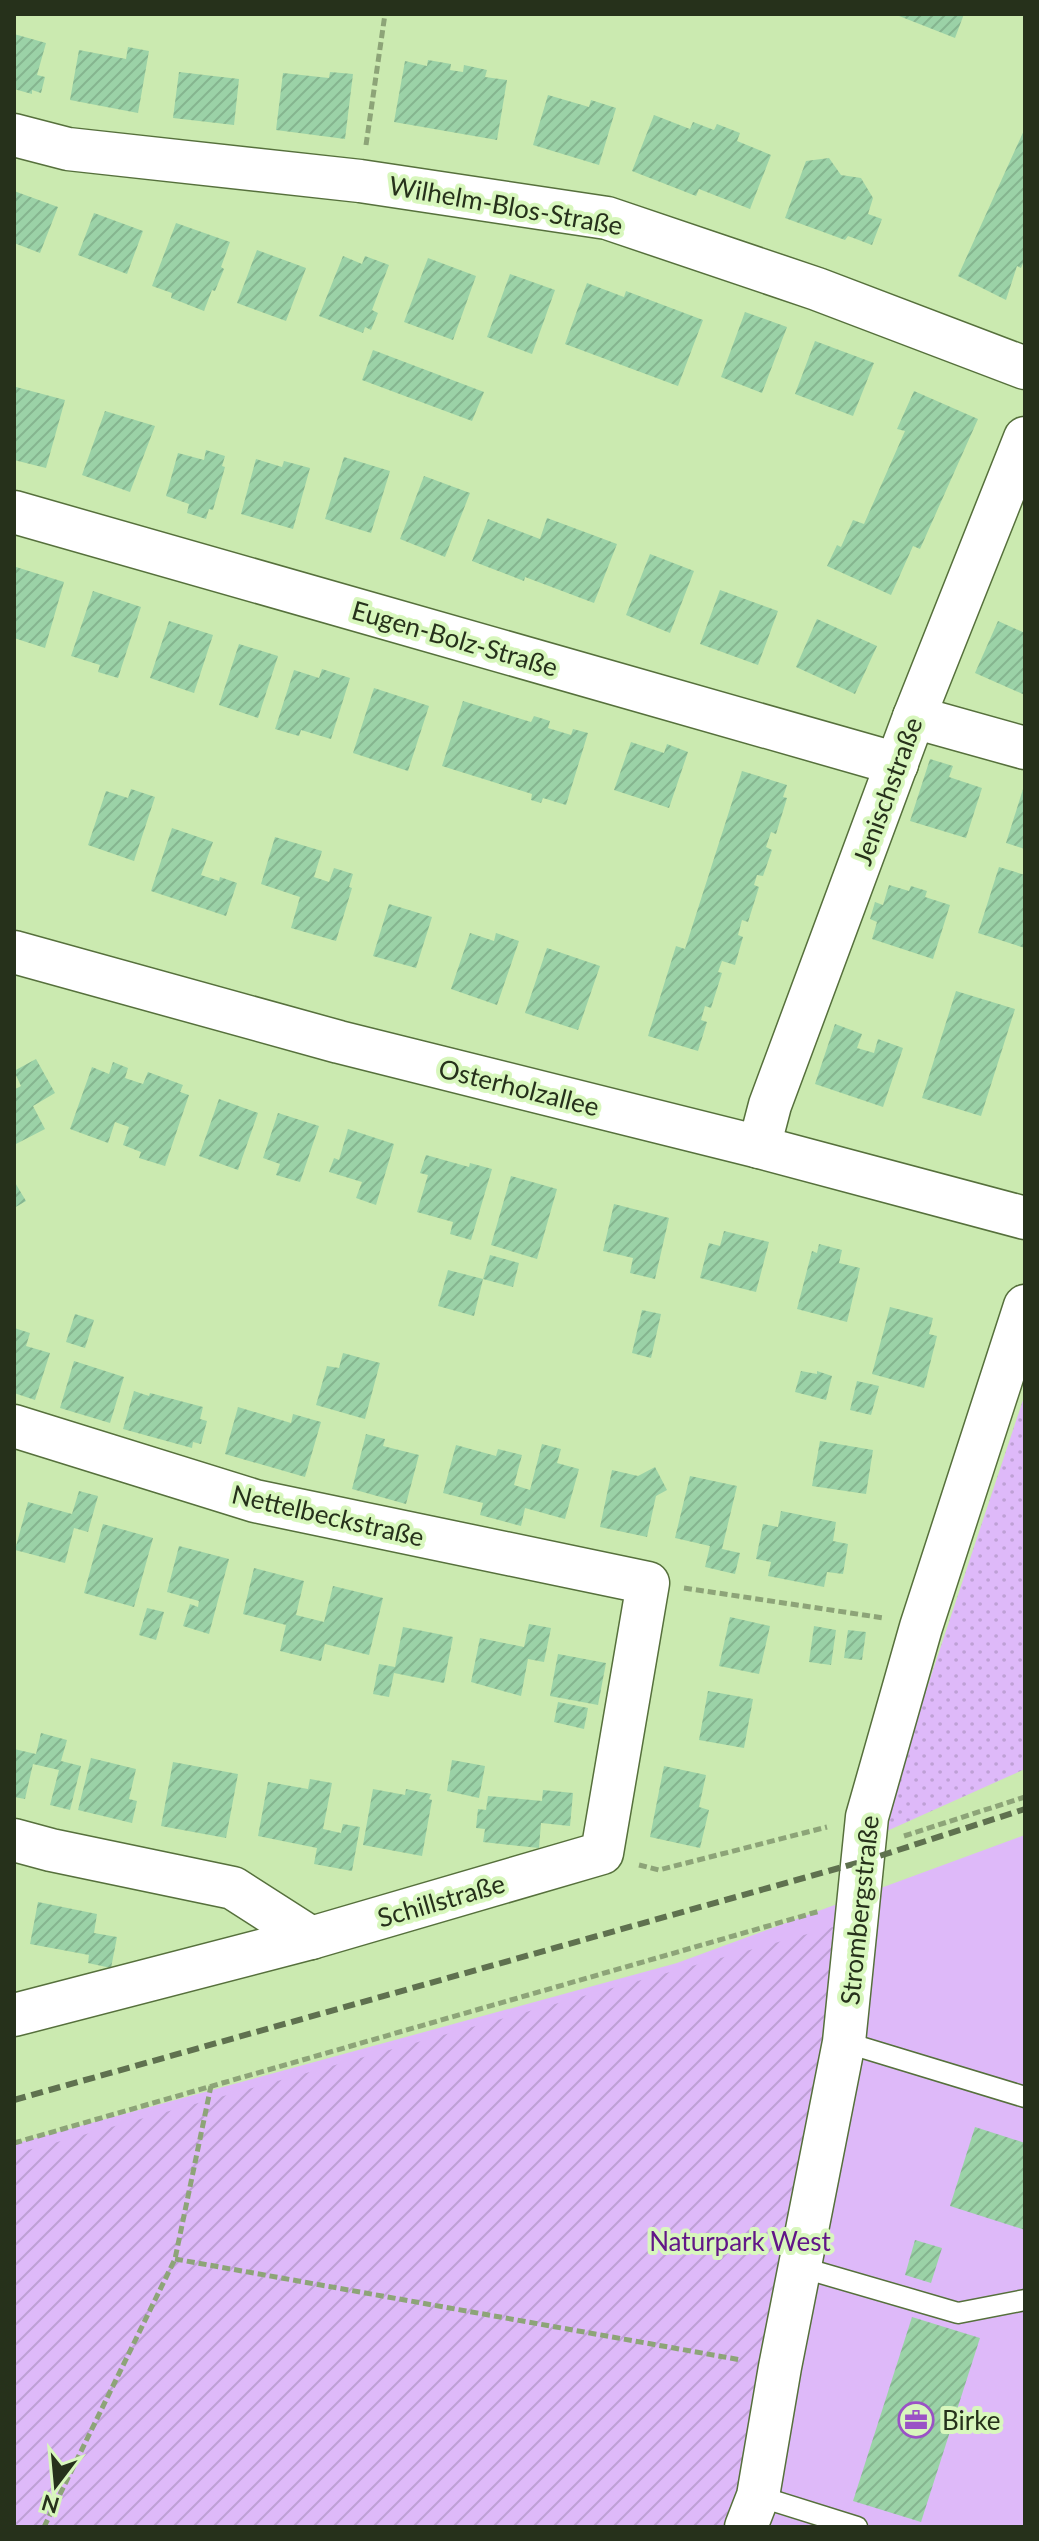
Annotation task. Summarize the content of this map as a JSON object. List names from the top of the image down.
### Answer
{
  "streets": {
    "street": [
      "Wilhelm-Blos-Straße",
      "Eugen-Bolz-Straße",
      "Jenischstraße",
      "Osterholzallee",
      "Nettelbeckstraße",
      "Schillstraße",
      "Strombergstraße"
    ]
  },
  "crossings": [
    ["Eugen-Bolz-Straße", "Jenischstraße"],
    ["Jenischstraße", "Osterholzallee"]
  ],
  "parks": ["Naturpark West"],
  "places": {
    "office": ["Birke"]
  },
  "north": "bottom"
}
